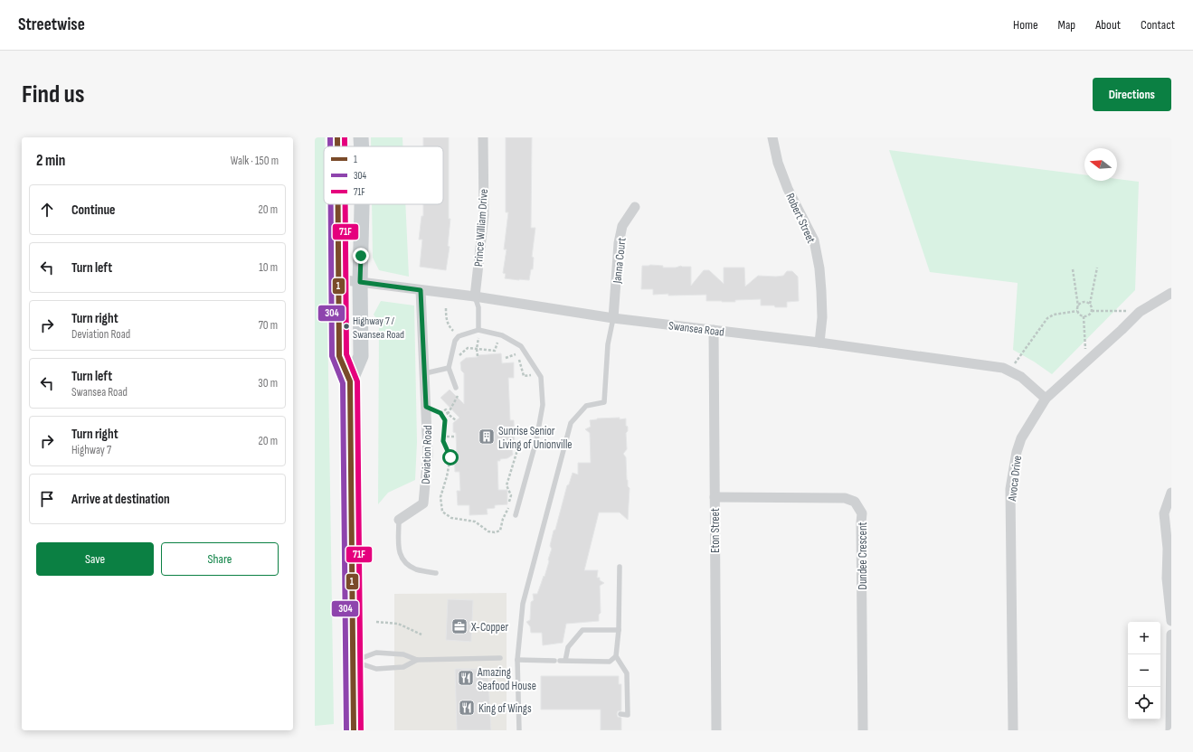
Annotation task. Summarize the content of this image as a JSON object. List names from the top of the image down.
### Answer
{
  "streets": {
    "street": [
      "Robert Street",
      "Prince William Drive",
      "Janna Court",
      "Swansea Road",
      "Deviation Road",
      "Avoca Drive",
      "Eton Street",
      "Dundee Crescent"
    ]
  },
  "crossings": [
    ["Robert Street", "Swansea Road"],
    ["Prince William Drive", "Swansea Road"],
    ["Janna Court", "Swansea Road"],
    ["Swansea Road", "Deviation Road"],
    ["Swansea Road", "Avoca Drive"],
    ["Swansea Road", "Eton Street"],
    ["Eton Street", "Dundee Crescent"]
  ],
  "places": {
    "other": ["Highway 7 / Swansea Road"],
    "building": ["Sunrise Senior Living of Unionville"],
    "office": ["X-Copper"],
    "restaurant": ["Amazing Seafood House", "King of Wings"]
  },
  "lines": ["transit line 1", "transit line 304", "transit line 71F"],
  "legend": ["1", "304", "71F"],
  "north": "left",
  "page": {
    "header": "Streetwise",
    "nav": [
      "Home",
      "Map",
      "About",
      "Contact"
    ],
    "buttons": [
      "Directions",
      ["Save", "Share"]
    ],
    "title": "Find us",
    "heading": ["2 min", "Walk · 150 m"],
    "list": [
      ["Continue", "20 m"],
      ["Turn left", "10 m"],
      ["Turn right", "Deviation Road", "70 m"],
      ["Turn left", "Swansea Road", "30 m"],
      ["Turn right", "Highway 7", "20 m"],
      "Arrive at destination"
    ],
    "map_buttons": ["+", "−"]
  }
}
